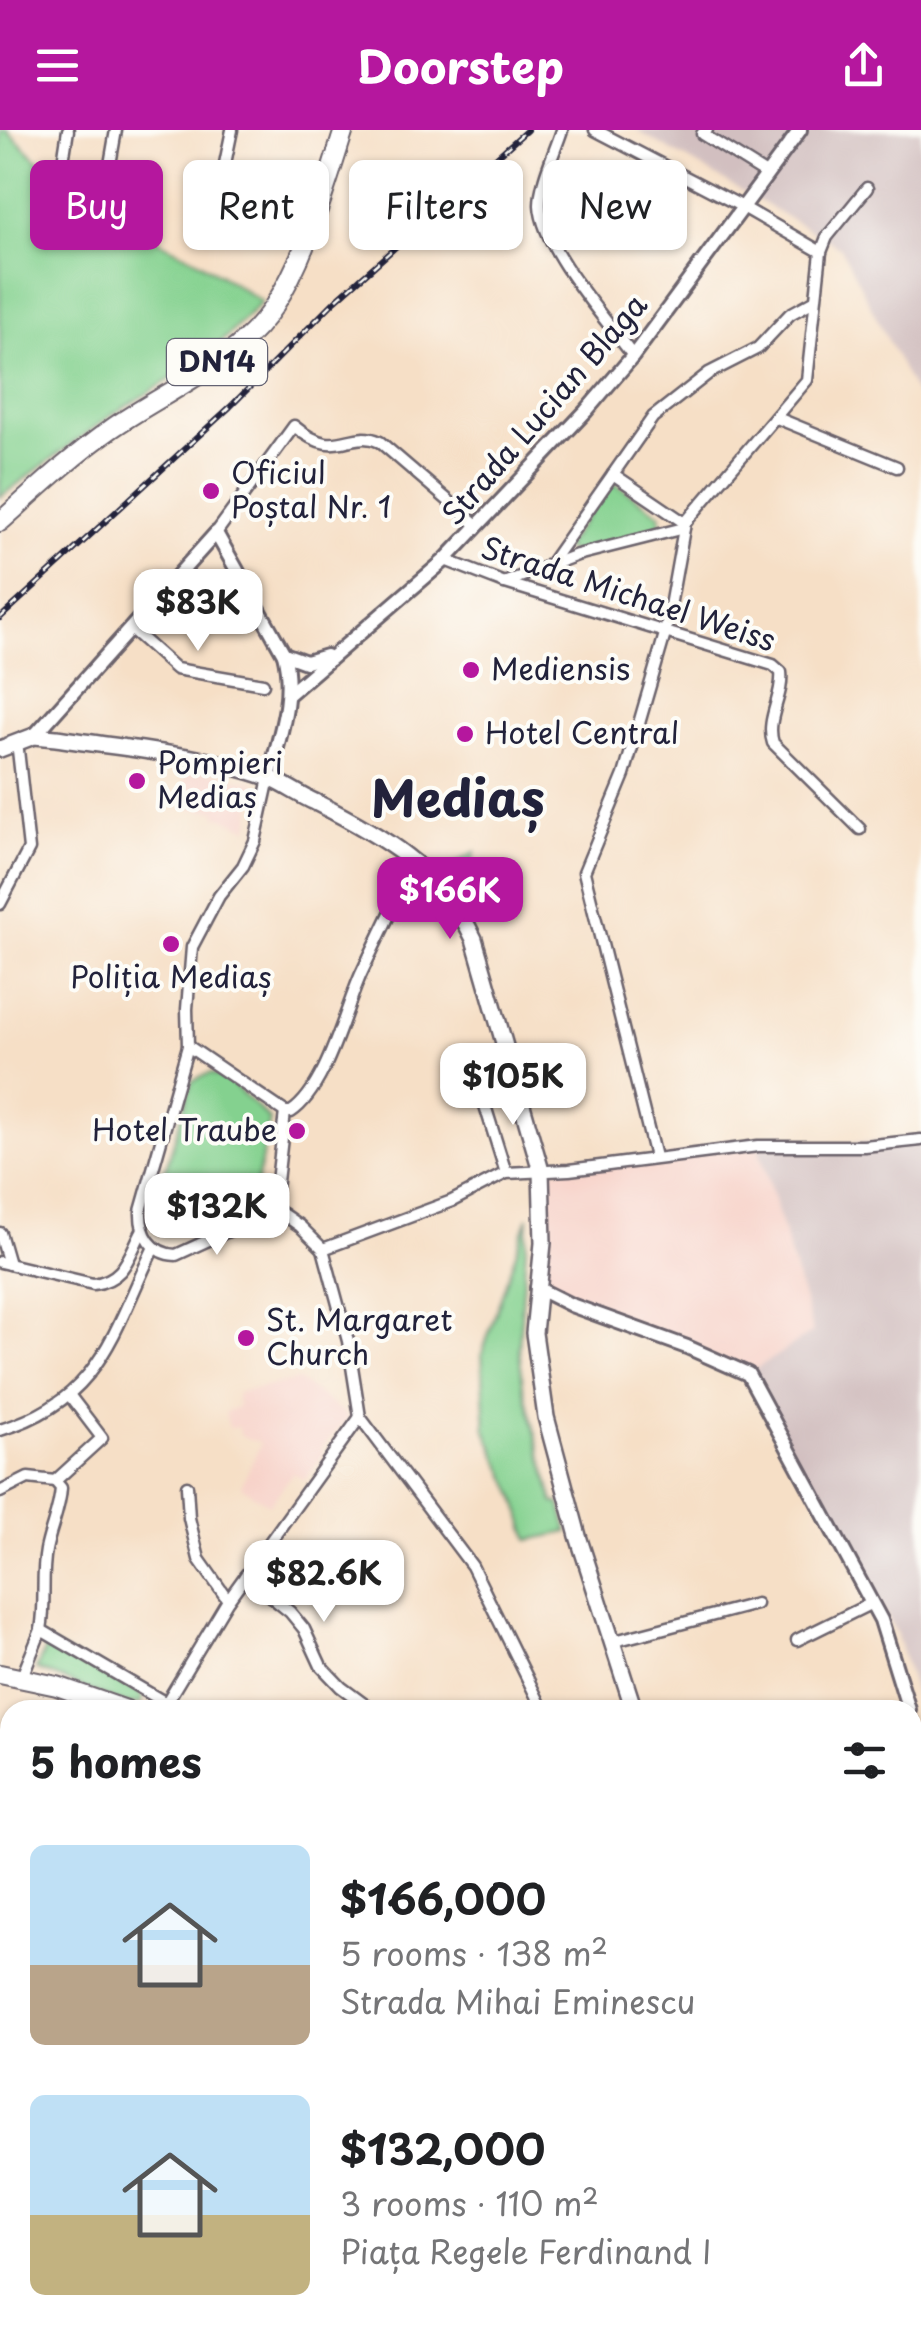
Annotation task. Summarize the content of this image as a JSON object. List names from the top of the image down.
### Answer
{
  "streets": {
    "main road": ["DN14"],
    "street": ["Strada Lucian Blaga", "Strada Michael Weiss"]
  },
  "crossings": [
    ["Strada Lucian Blaga", "Strada Michael Weiss"]
  ],
  "districts": ["Mediaș"],
  "places": [
    "Oficiul Poștal Nr. 1",
    "Mediensis",
    "Hotel Central",
    "Pompieri Mediaș",
    "Poliția Mediaș",
    "Hotel Traube",
    "St. Margaret Church"
  ],
  "page": {
    "header": "Doorstep",
    "chip": [
      "Buy",
      "Rent",
      "Filters",
      "New"
    ],
    "price": [
      "$83K",
      "$166K",
      "$105K",
      "$132K",
      "$82.6K"
    ],
    "heading": "5 homes",
    "list": [
      {
        "name": "$166,000",
        "note": "5 rooms · 138 m² · Strada Mihai Eminescu"
      },
      {
        "name": "$132,000",
        "note": "3 rooms · 110 m² · Piața Regele Ferdinand I"
      }
    ]
  }
}
